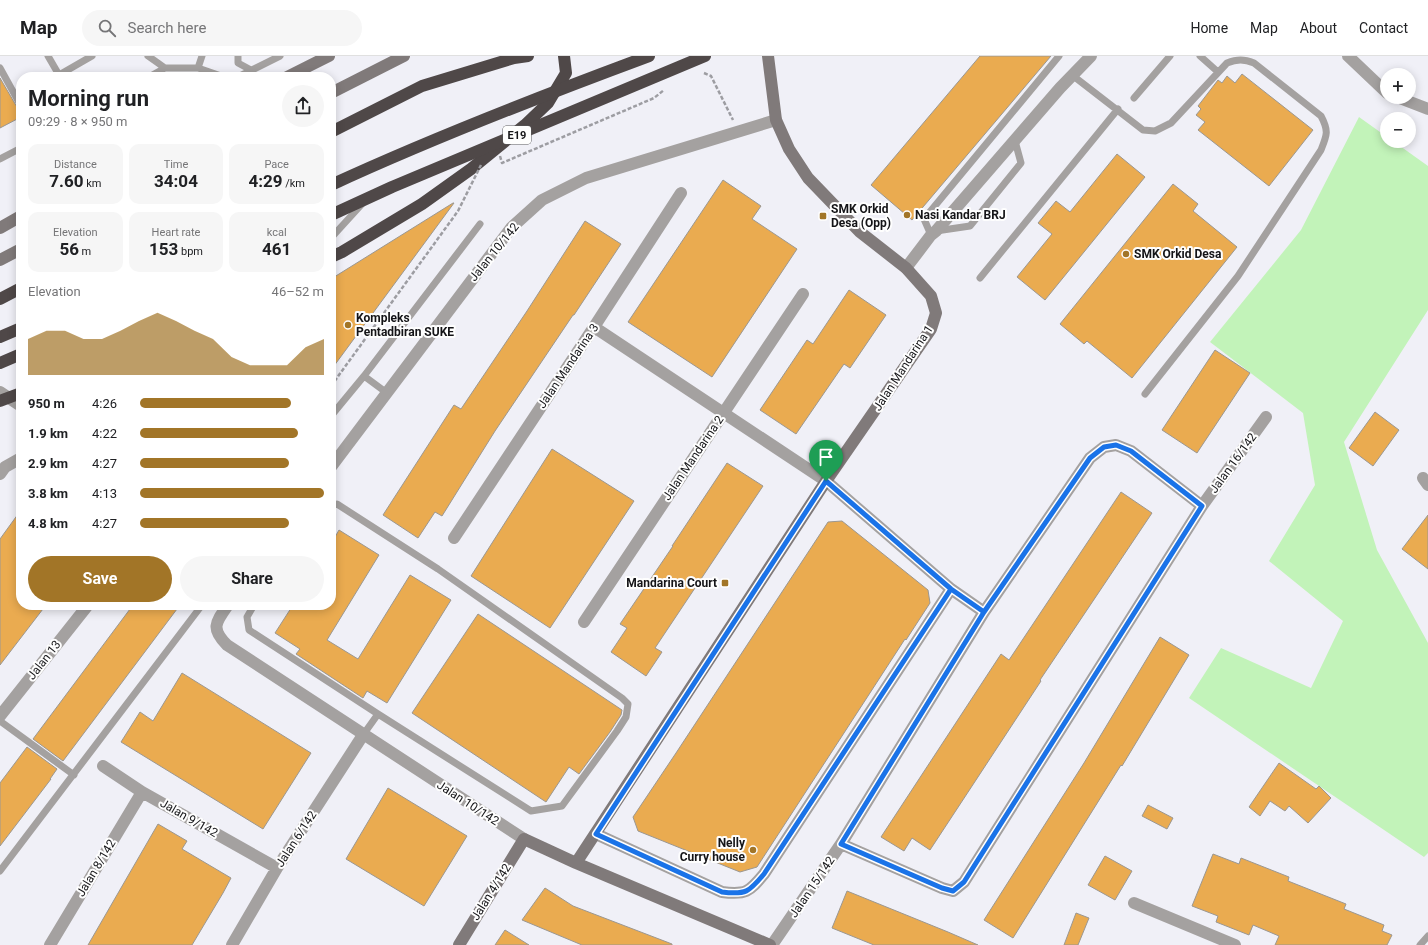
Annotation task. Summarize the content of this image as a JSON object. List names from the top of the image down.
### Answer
{
  "streets": {
    "highway": ["E19"],
    "street": [
      "Jalan 10/142",
      "Jalan Mandarina 3",
      "Jalan Mandarina 1",
      "Jalan Mandarina 2",
      "Jalan 16/142",
      "Jalan 13",
      "Jalan 9/142",
      "Jalan 6/142",
      "Jalan 8/142",
      "Jalan 15/142",
      "Jalan 4/142"
    ]
  },
  "crossings": [
    ["Jalan 10/142", "Jalan Mandarina 1"],
    ["Jalan 10/142", "Jalan 6/142"],
    ["Jalan 10/142", "Jalan 15/142"],
    ["Jalan 10/142", "Jalan 4/142"],
    ["Jalan 16/142", "Jalan 15/142"],
    ["Jalan 9/142", "Jalan 6/142"],
    ["Jalan 9/142", "Jalan 8/142"]
  ],
  "places": {
    "other": [
      "Nasi Kandar BRJ",
      "SMK Orkid Desa",
      "Kompleks Pentadbiran SUKE",
      "Nelly Curry house"
    ],
    "transit": ["SMK Orkid Desa (Opp)", "Mandarina Court"]
  },
  "page": {
    "header": "Map",
    "search": "Search here",
    "nav": [
      "Home",
      "Map",
      "About",
      "Contact"
    ],
    "map_buttons": ["+", "−"],
    "heading": ["Morning run", "09:29 · 8 × 950 m"],
    "stats": [
      ["Distance", "7.60 km"],
      ["Time", "34:04"],
      ["Pace", "4:29 /km"],
      ["Elevation", "56 m"],
      ["Heart rate", "153 bpm"],
      ["kcal", "461"]
    ],
    "chart": ["Elevation", "46–52 m"],
    "list": [
      {
        "name": "950 m",
        "note": "4:26"
      },
      {
        "name": "1.9 km",
        "note": "4:22"
      },
      {
        "name": "2.9 km",
        "note": "4:27"
      },
      {
        "name": "3.8 km",
        "note": "4:13"
      },
      {
        "name": "4.8 km",
        "note": "4:27"
      }
    ],
    "buttons": ["Save", "Share"]
  }
}
